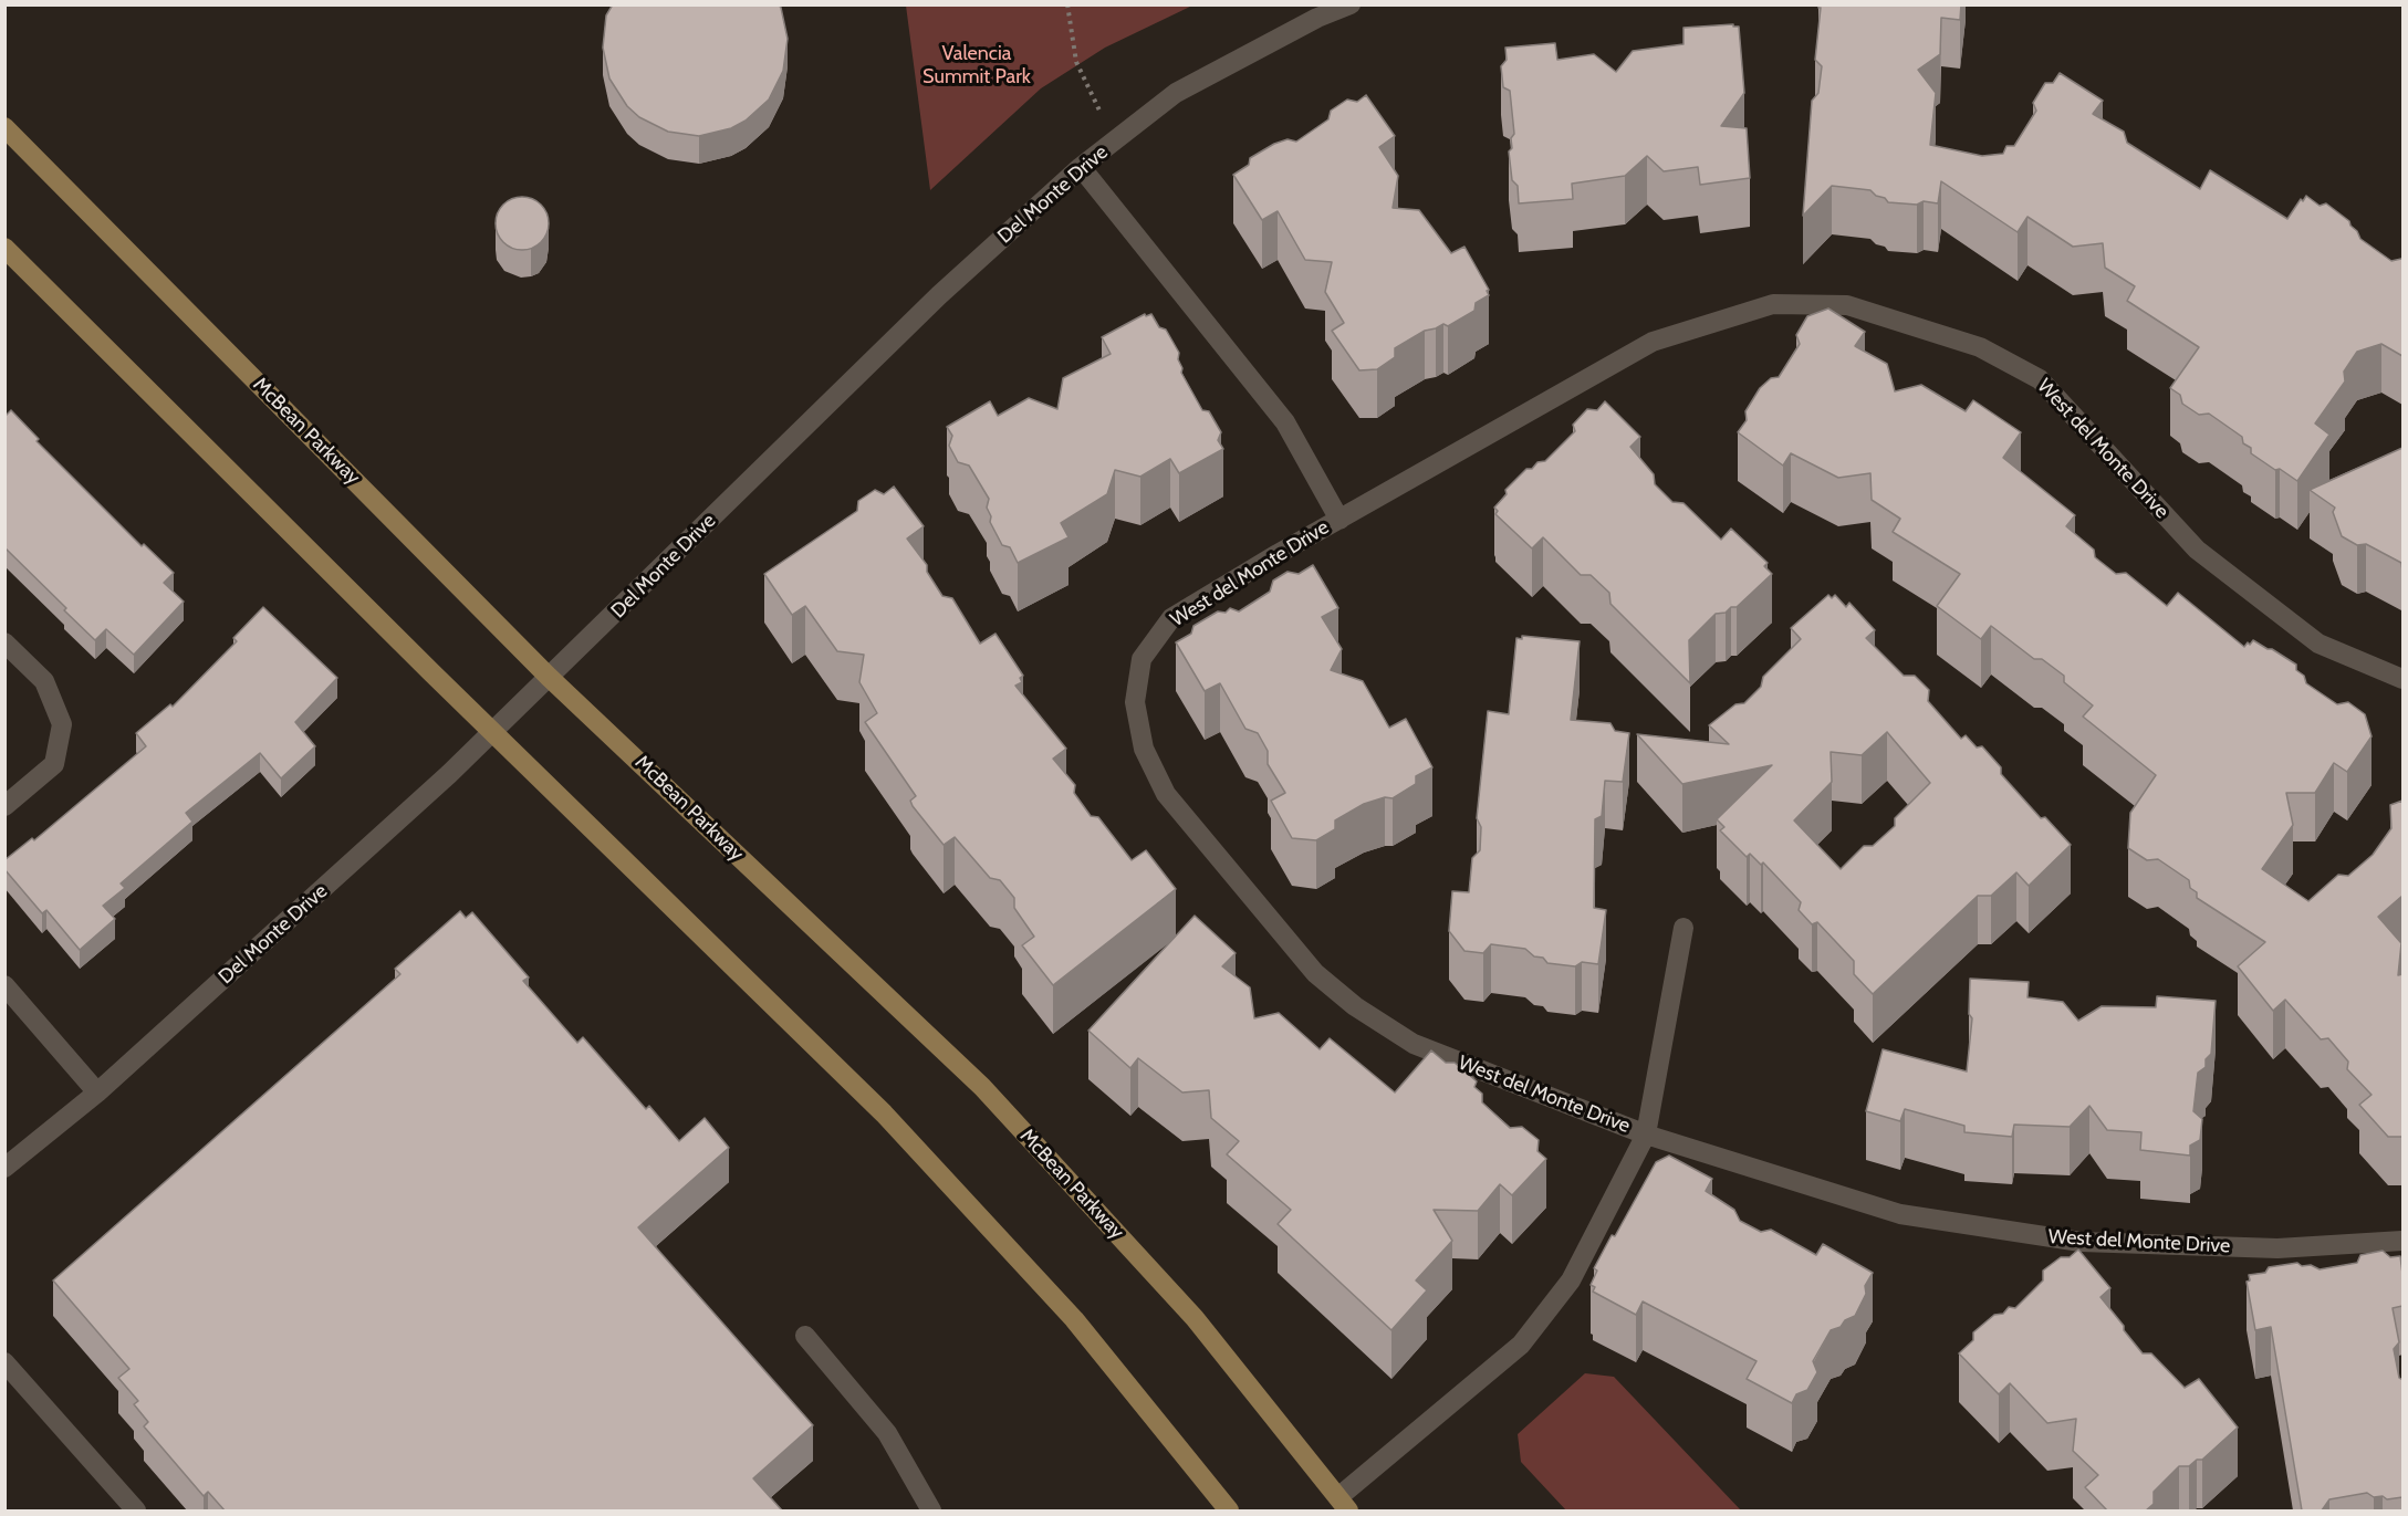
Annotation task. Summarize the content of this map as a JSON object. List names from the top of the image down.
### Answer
{
  "streets": {
    "main road": ["McBean Parkway"],
    "street": ["Del Monte Drive", "West del Monte Drive"]
  },
  "crossings": [
    ["Del Monte Drive", "McBean Parkway"],
    ["Del Monte Drive", "West del Monte Drive"]
  ],
  "parks": ["Valencia Summit Park"]
}
